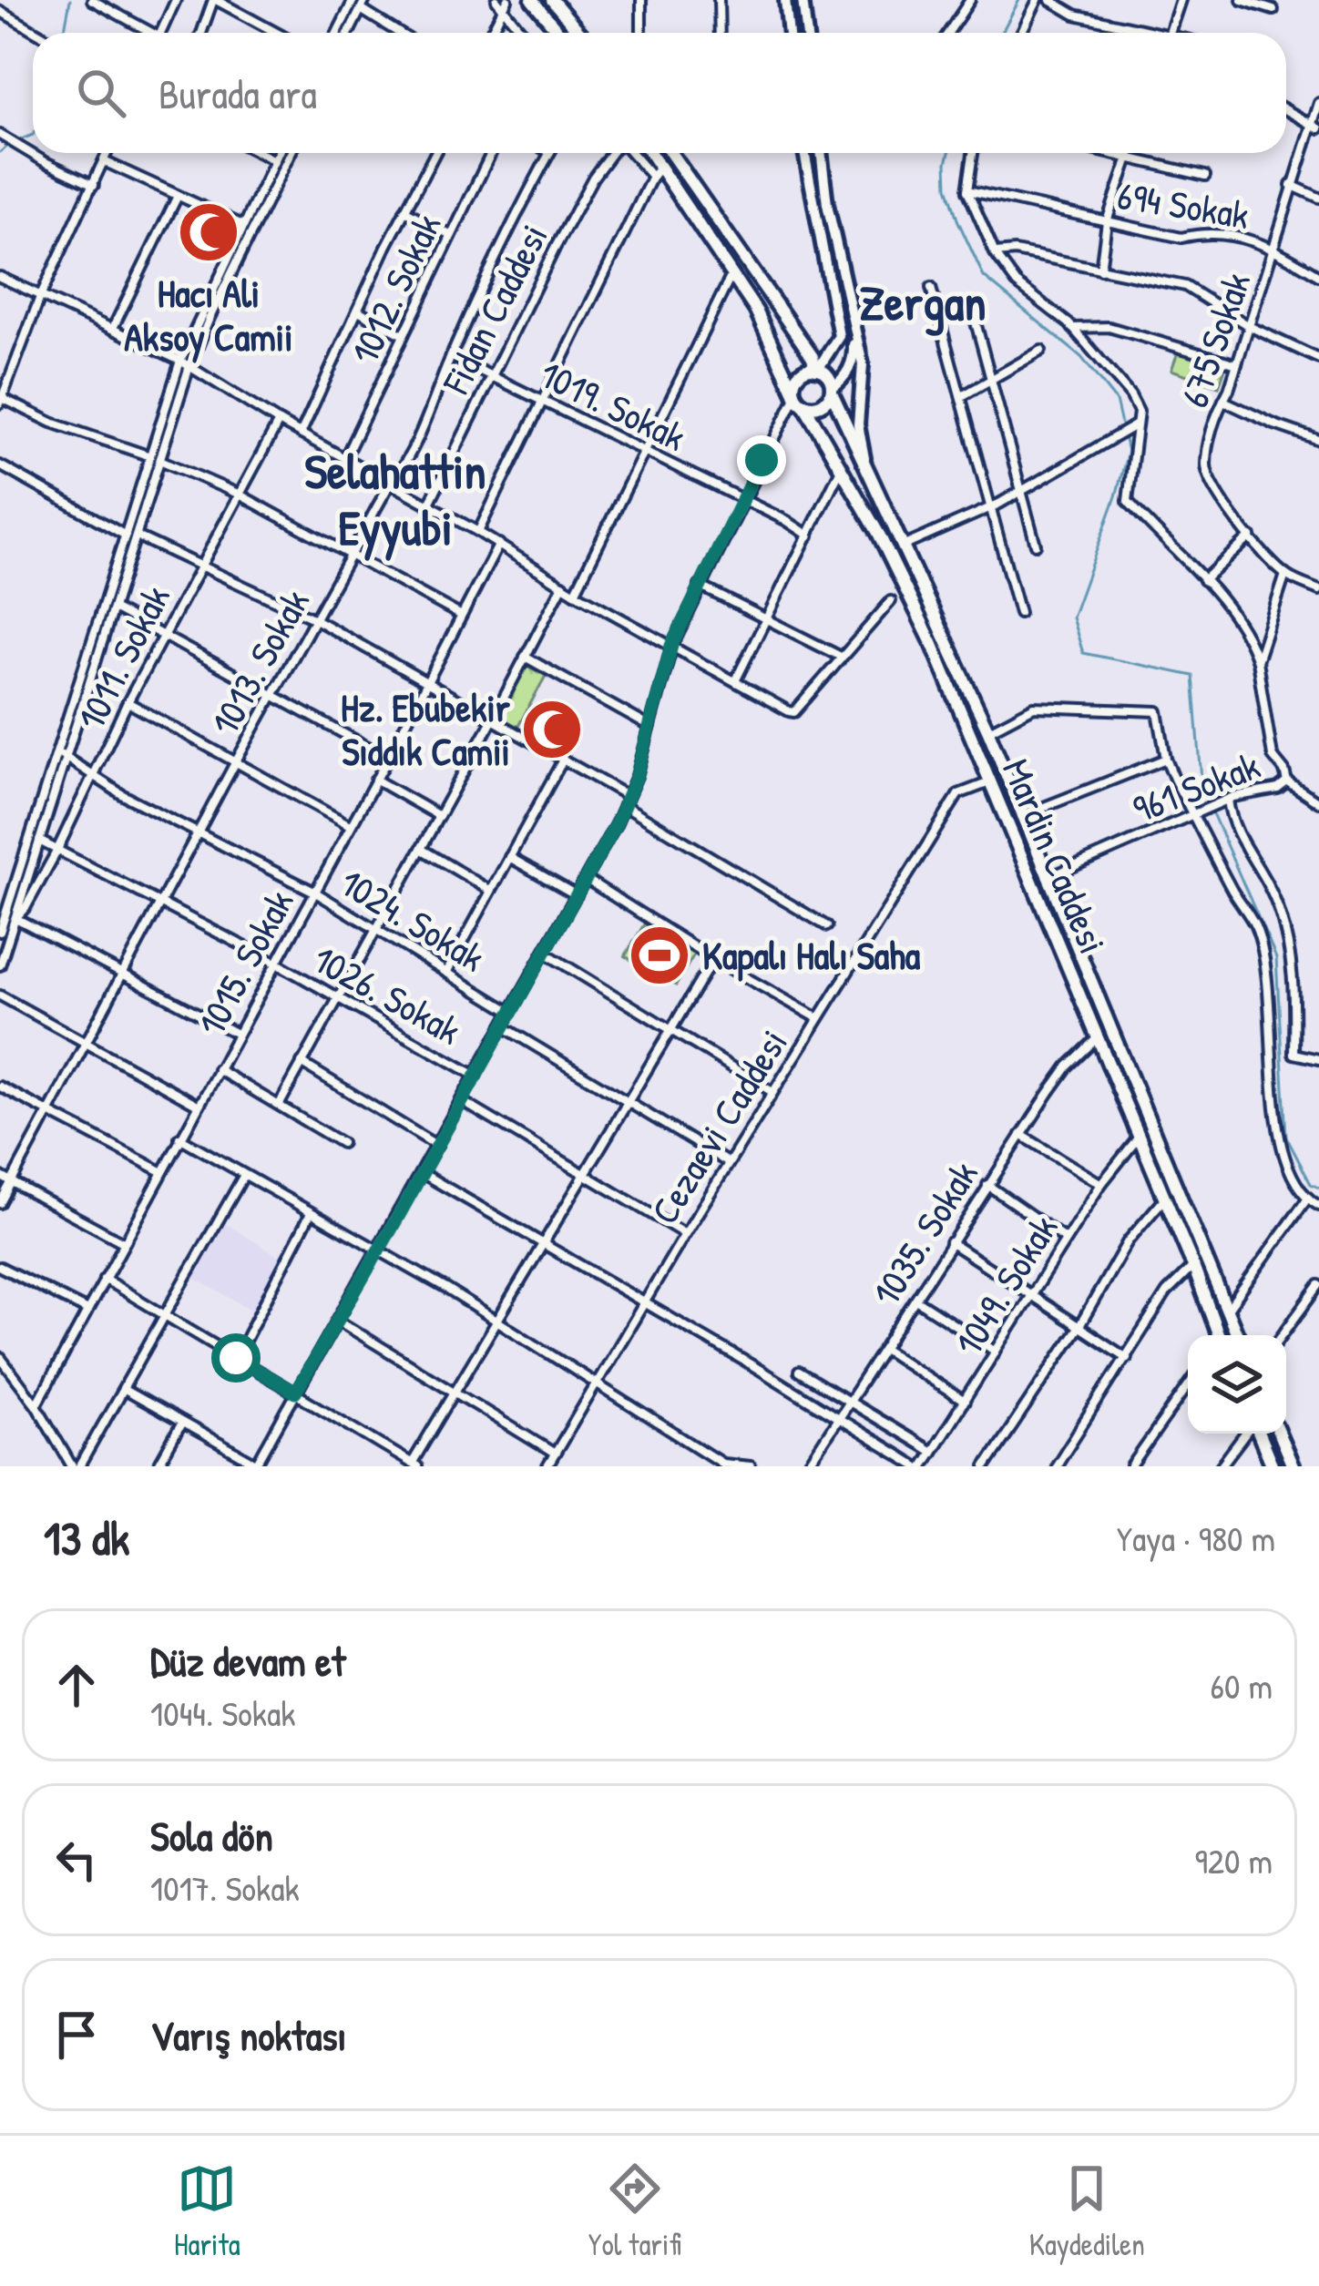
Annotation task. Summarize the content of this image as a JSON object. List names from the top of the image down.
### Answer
{
  "streets": {
    "highway": ["Mardin Caddesi"],
    "street": [
      "694 Sokak",
      "1012. Sokak",
      "Fidan Caddesi",
      "675 Sokak",
      "1019. Sokak",
      "1011. Sokak",
      "1013. Sokak",
      "961 Sokak",
      "1024. Sokak",
      "1015. Sokak",
      "1026. Sokak",
      "Cezaevi Caddesi",
      "1035. Sokak",
      "1049. Sokak"
    ]
  },
  "crossings": [
    ["694 Sokak", "675 Sokak"],
    ["Fidan Caddesi", "1019. Sokak"],
    ["675 Sokak", "961 Sokak"],
    ["1019. Sokak", "1013. Sokak"],
    ["1011. Sokak", "1024. Sokak"],
    ["1011. Sokak", "1026. Sokak"],
    ["1013. Sokak", "1024. Sokak"],
    ["1013. Sokak", "1026. Sokak"],
    ["961 Sokak", "Mardin Caddesi"],
    ["Mardin Caddesi", "Cezaevi Caddesi"],
    ["Mardin Caddesi", "1035. Sokak"],
    ["Mardin Caddesi", "1049. Sokak"],
    ["1024. Sokak", "1015. Sokak"],
    ["1015. Sokak", "1026. Sokak"]
  ],
  "districts": ["Zergan", "Selahattin Eyyubi"],
  "places": {
    "mosque": ["Hacı Ali Aksoy Camii", "Hz. Ebubekir Sıddık Camii"],
    "sports": ["Kapalı Halı Saha"]
  },
  "page": {
    "search": "Burada ara",
    "heading": ["13 dk", "Yaya · 980 m"],
    "list": [
      ["Düz devam et", "1044. Sokak", "60 m"],
      ["Sola dön", "1017. Sokak", "920 m"],
      "Varış noktası"
    ],
    "nav": ["Harita", "Yol tarifi", "Kaydedilen"]
  }
}
